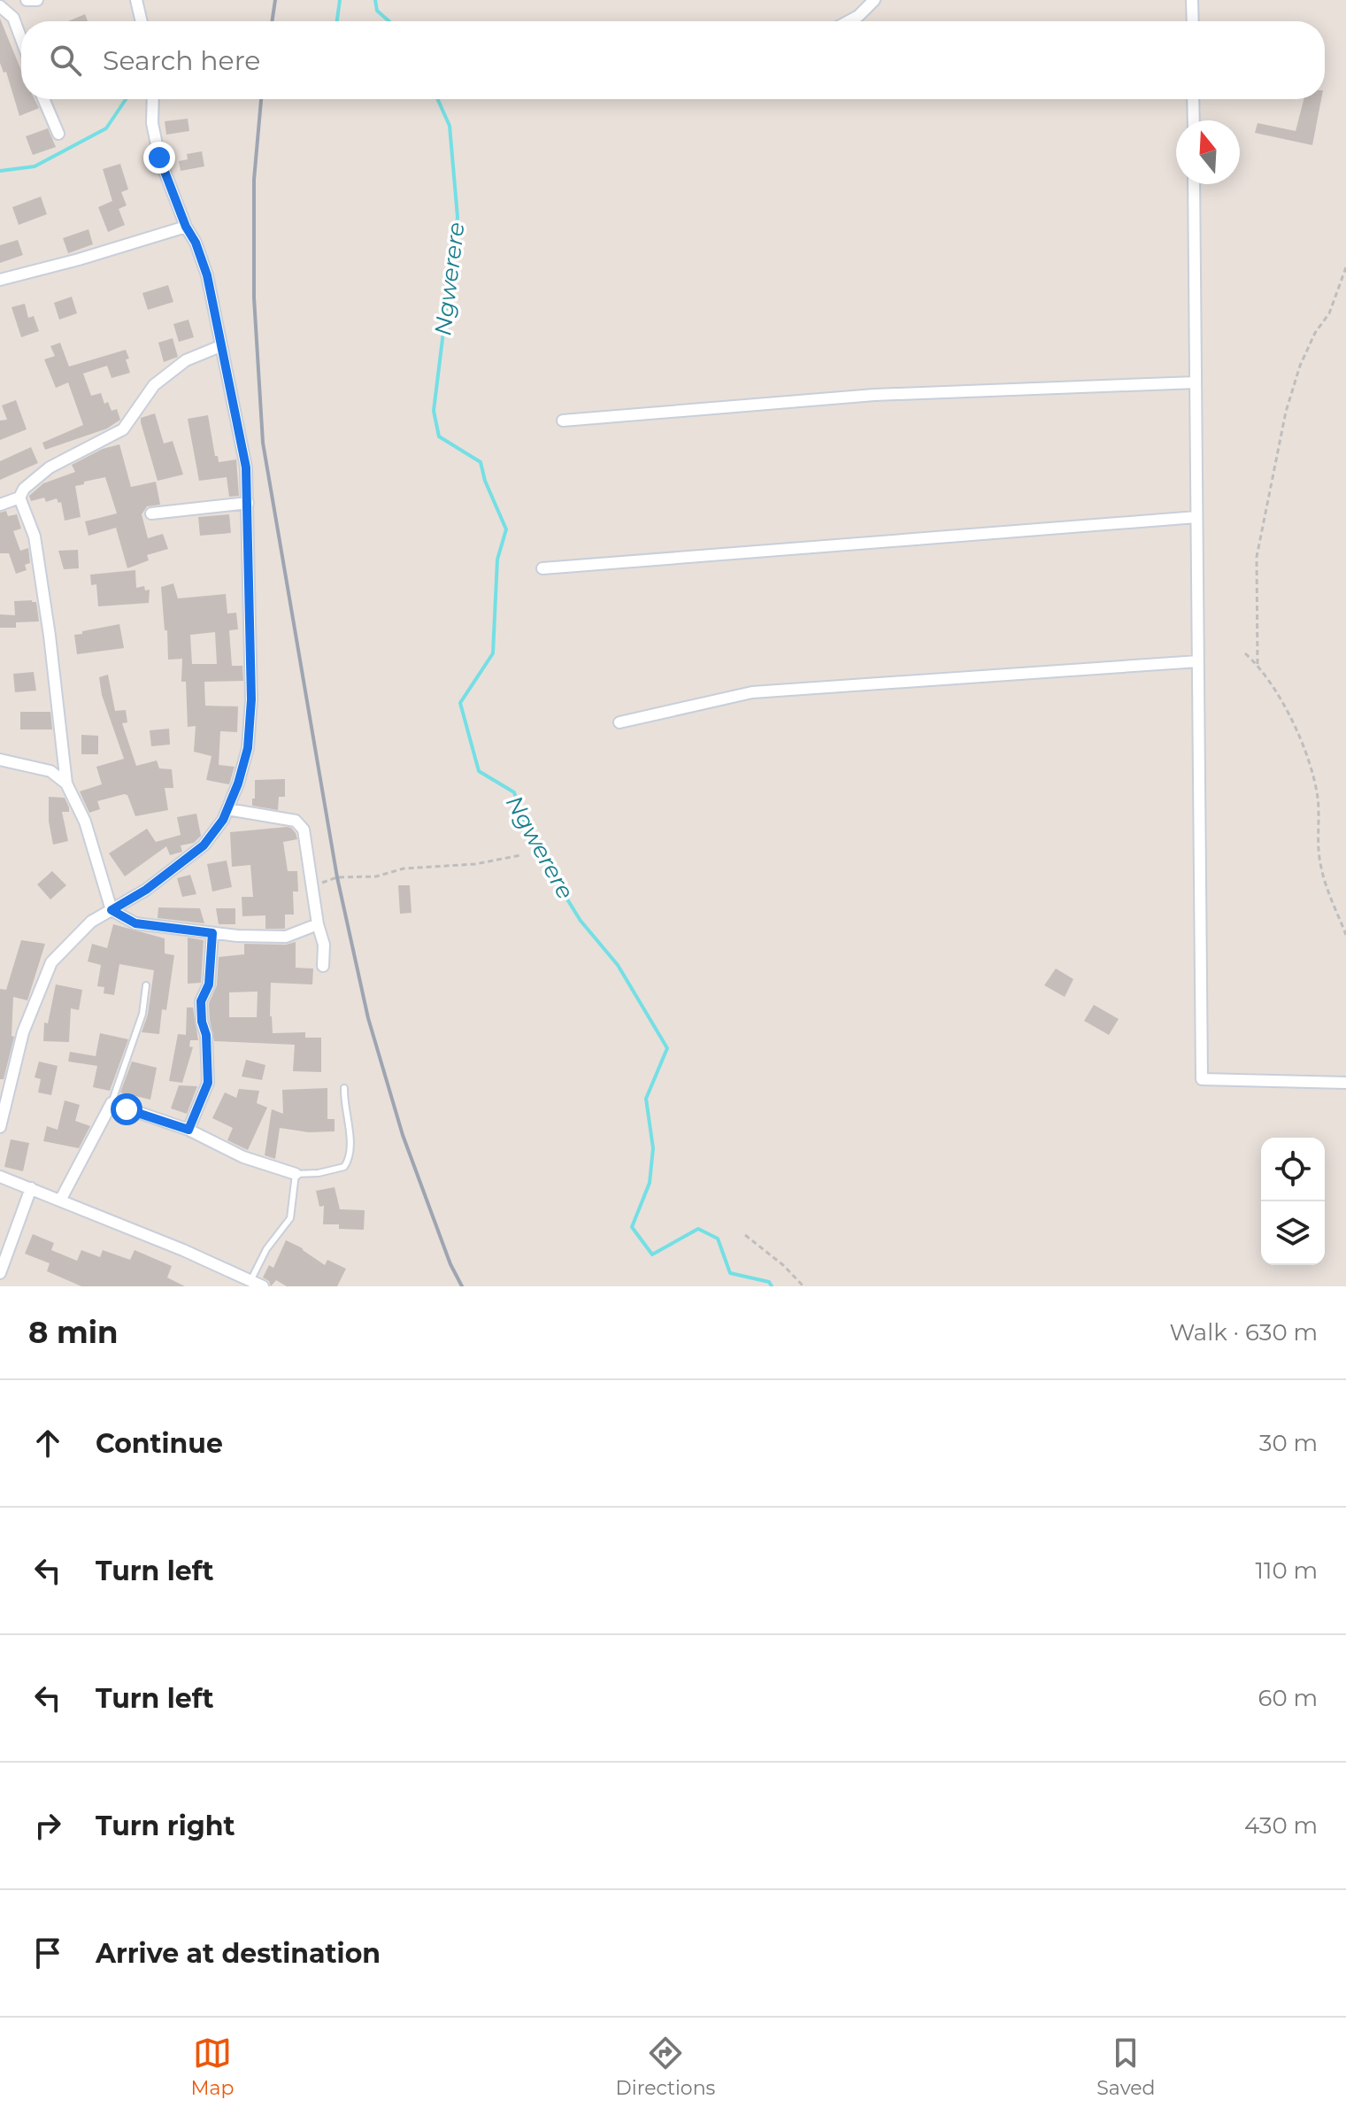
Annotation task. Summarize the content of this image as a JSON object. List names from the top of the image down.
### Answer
{
  "water": ["Ngwerere"],
  "north": "top",
  "page": {
    "search": "Search here",
    "heading": ["8 min", "Walk · 630 m"],
    "list": [
      ["Continue", "30 m"],
      ["Turn left", "110 m"],
      ["Turn left", "60 m"],
      ["Turn right", "430 m"],
      "Arrive at destination"
    ],
    "nav": ["Map", "Directions", "Saved"]
  }
}
